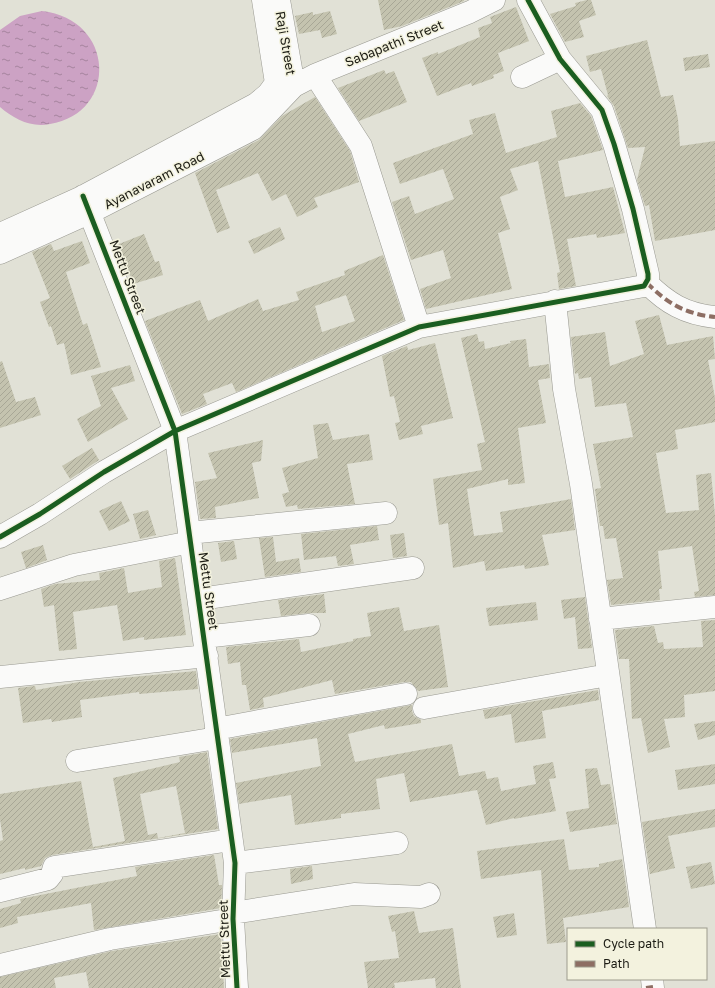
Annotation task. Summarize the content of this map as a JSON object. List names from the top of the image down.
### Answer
{
  "streets": {
    "street": [
      "Raji Street",
      "Sabapathi Street",
      "Ayanavaram Road",
      "Mettu Street"
    ]
  },
  "crossings": [
    ["Raji Street", "Sabapathi Street"],
    ["Raji Street", "Ayanavaram Road"],
    ["Sabapathi Street", "Ayanavaram Road"],
    ["Ayanavaram Road", "Mettu Street"]
  ],
  "legend": ["Cycle path", "Path"]
}
